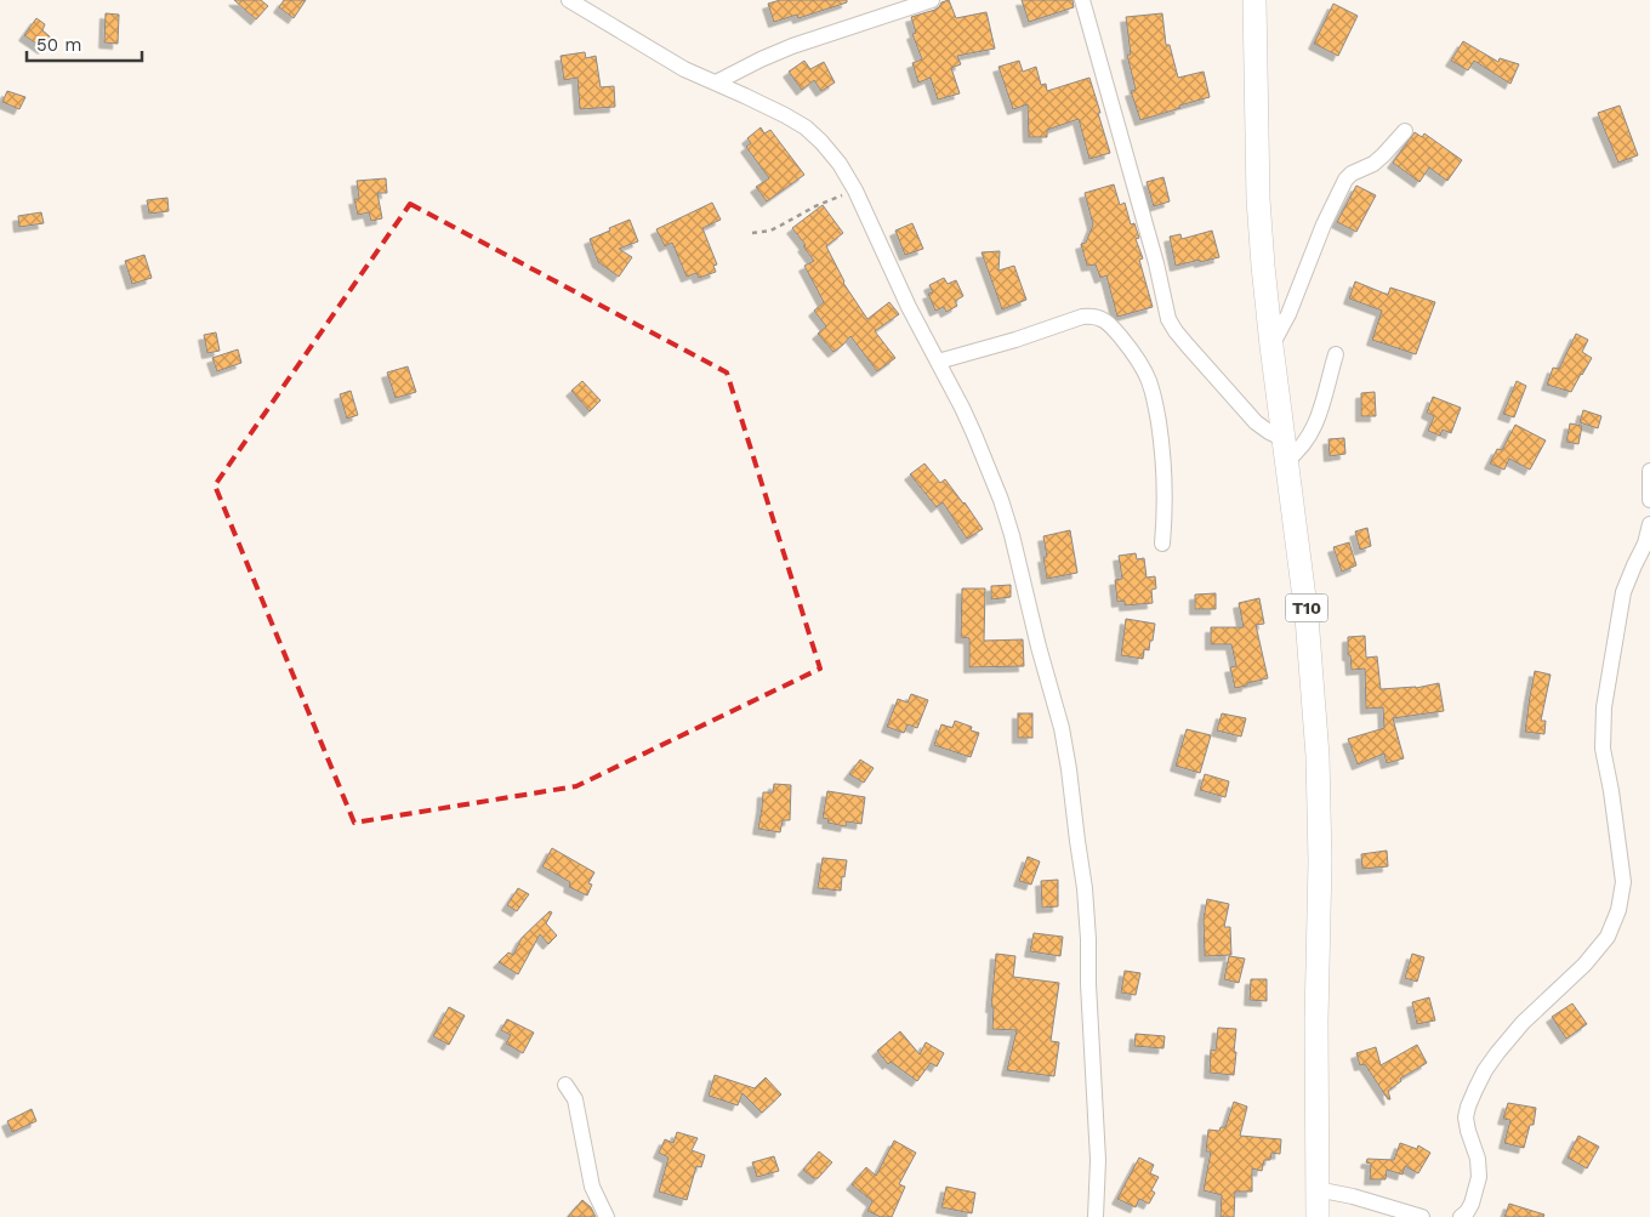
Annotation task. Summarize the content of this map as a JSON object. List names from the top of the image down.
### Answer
{
  "streets": {
    "highway": ["T10"]
  },
  "scale_bar": "50 m"
}
